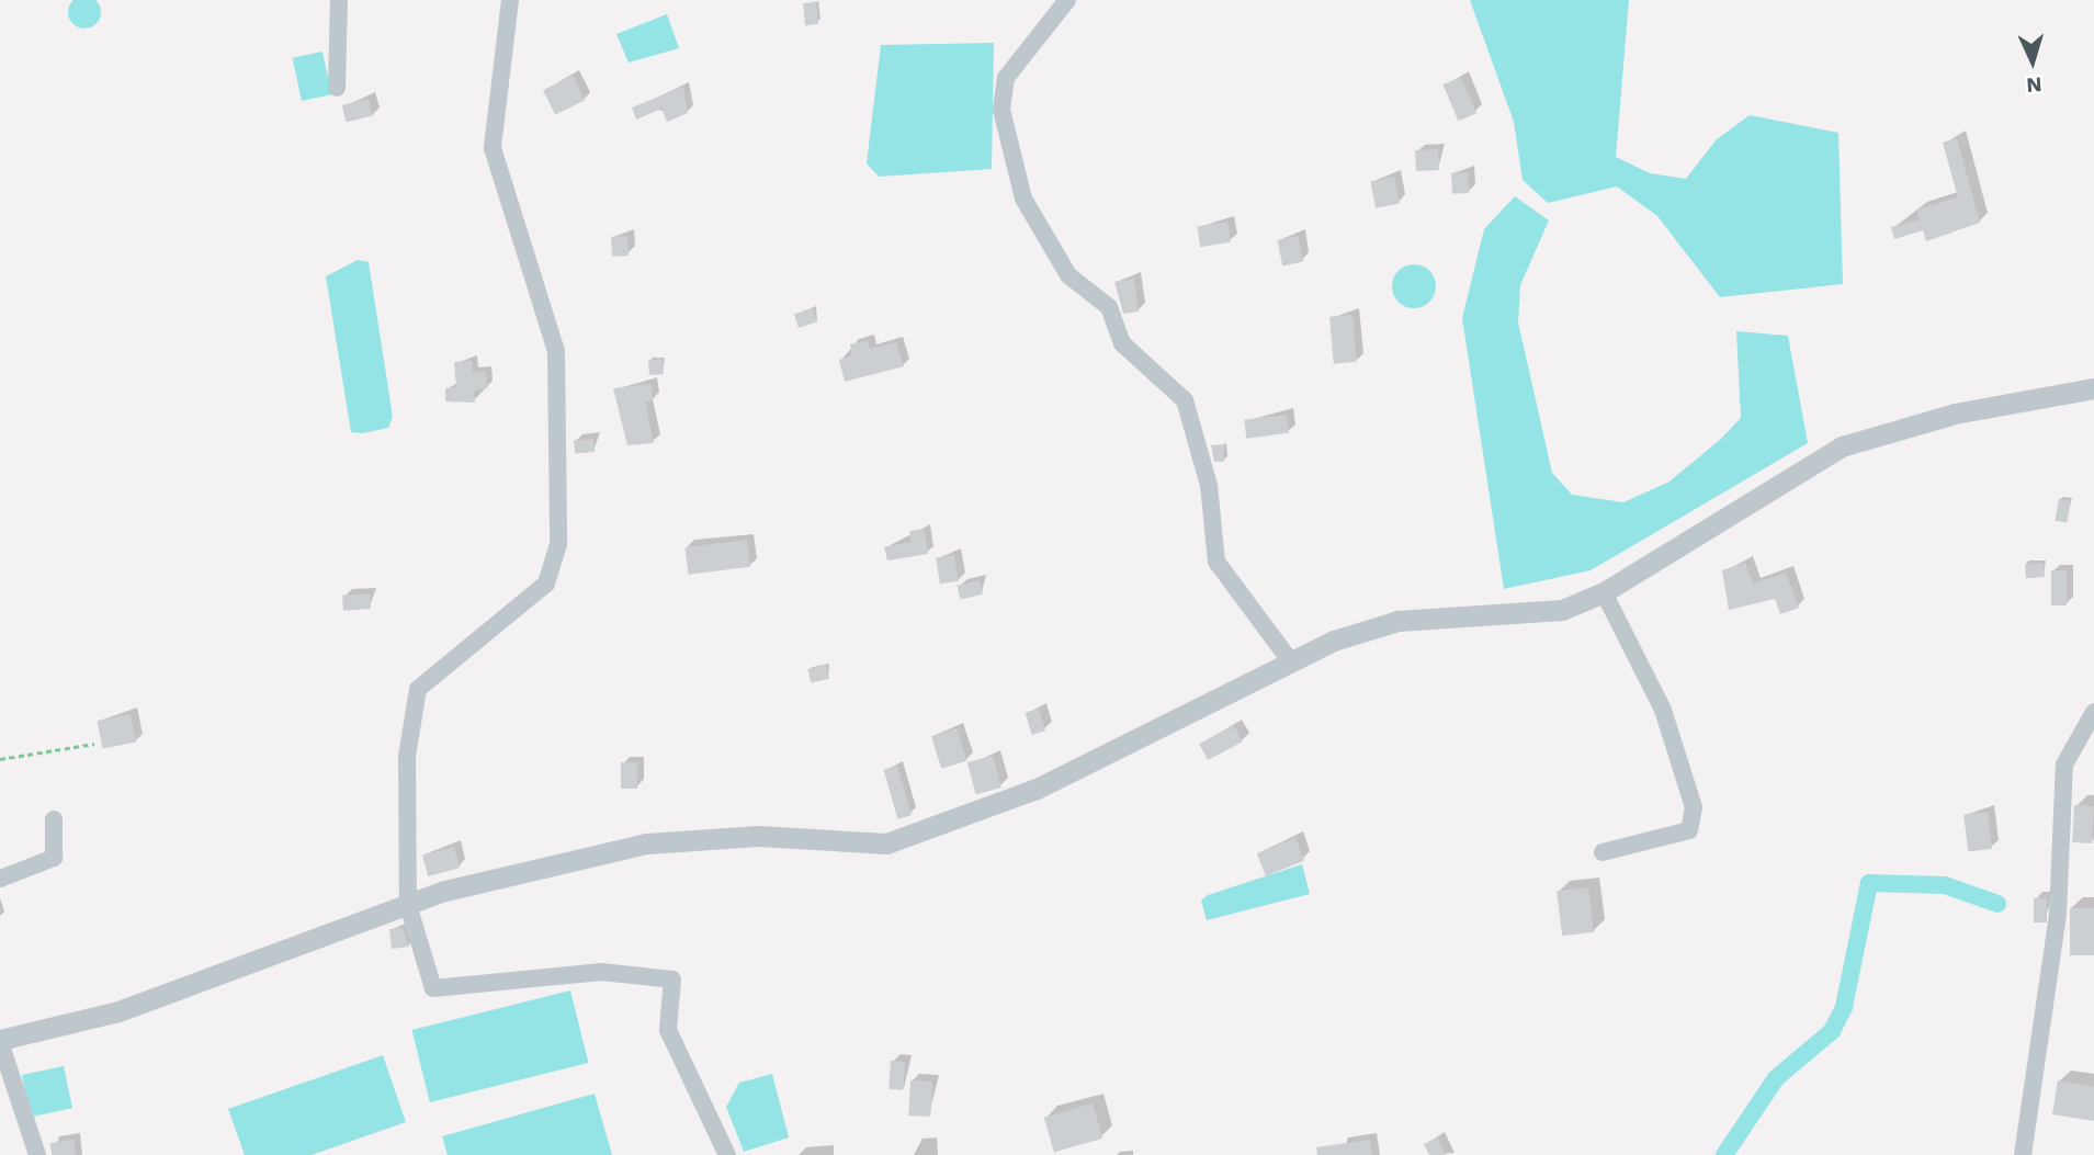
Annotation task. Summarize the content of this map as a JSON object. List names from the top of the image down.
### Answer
{
  "north": "bottom"
}
